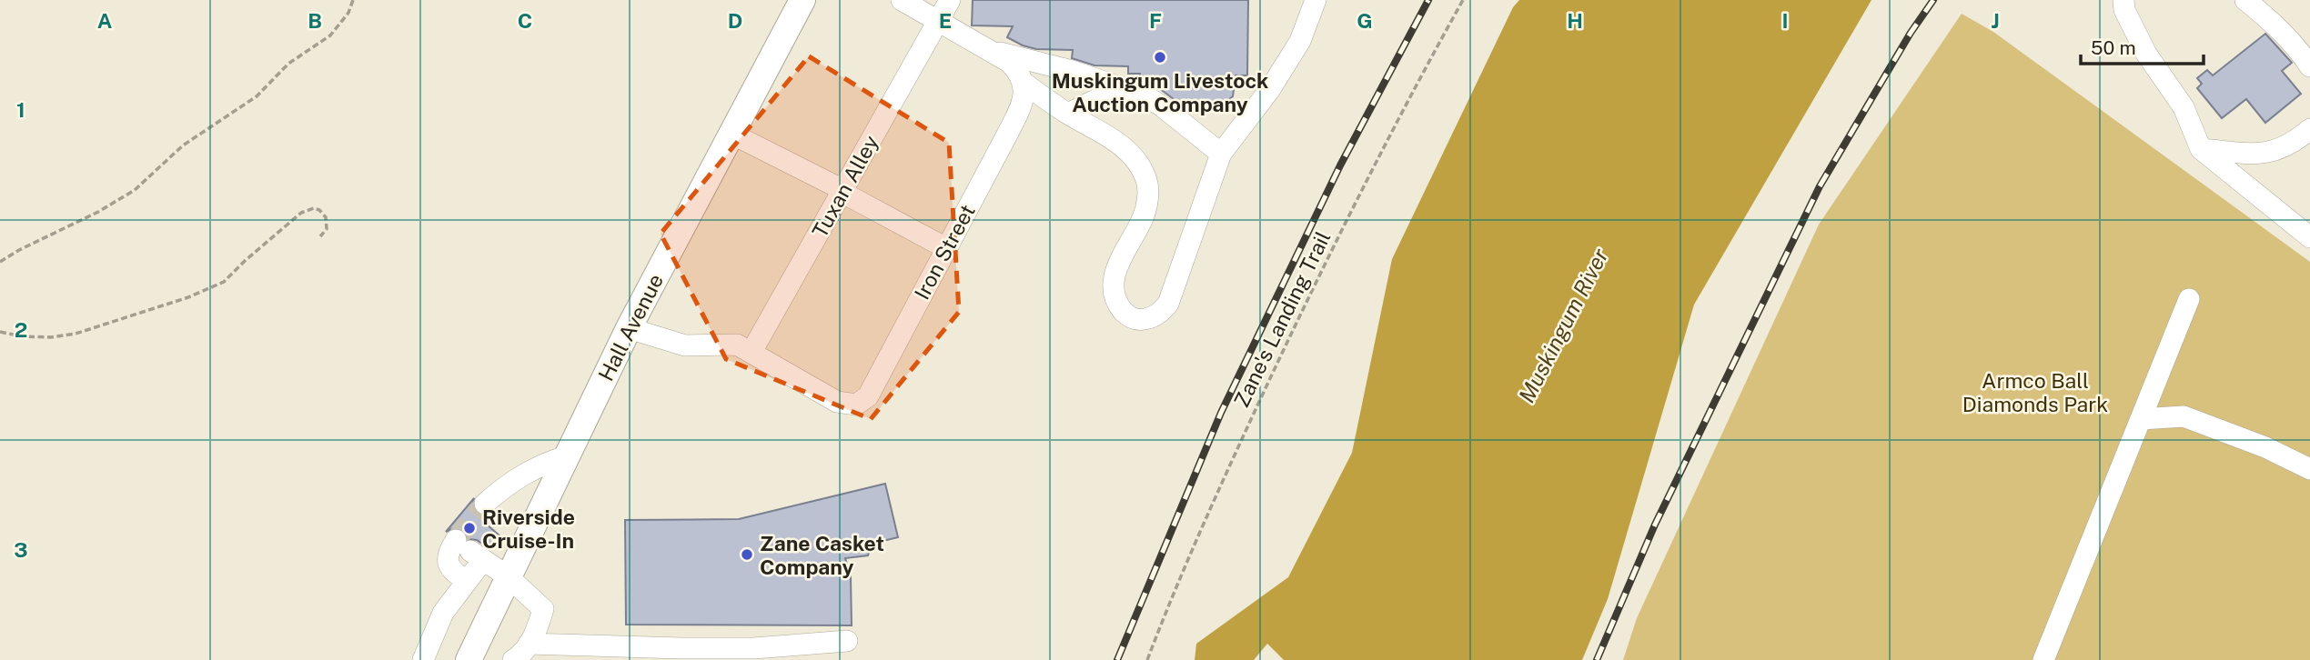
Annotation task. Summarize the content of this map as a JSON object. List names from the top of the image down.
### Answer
{
  "streets": {
    "main road": ["Hall Avenue"],
    "street": ["Tuxan Alley", "Iron Street"],
    "path": ["Zane's Landing Trail"]
  },
  "crossings": [
    ["Tuxan Alley", "Iron Street"]
  ],
  "water": ["Muskingum River"],
  "parks": ["Armco Ball Diamonds Park"],
  "places": ["Muskingum Livestock Auction Company", "Riverside Cruise-In", "Zane Casket Company"],
  "scale_bar": "50 m",
  "grid": {
    "columns": [
      "A",
      "B",
      "C",
      "D",
      "E",
      "F",
      "G",
      "H",
      "I",
      "J"
    ],
    "rows": ["1", "2", "3"]
  }
}
